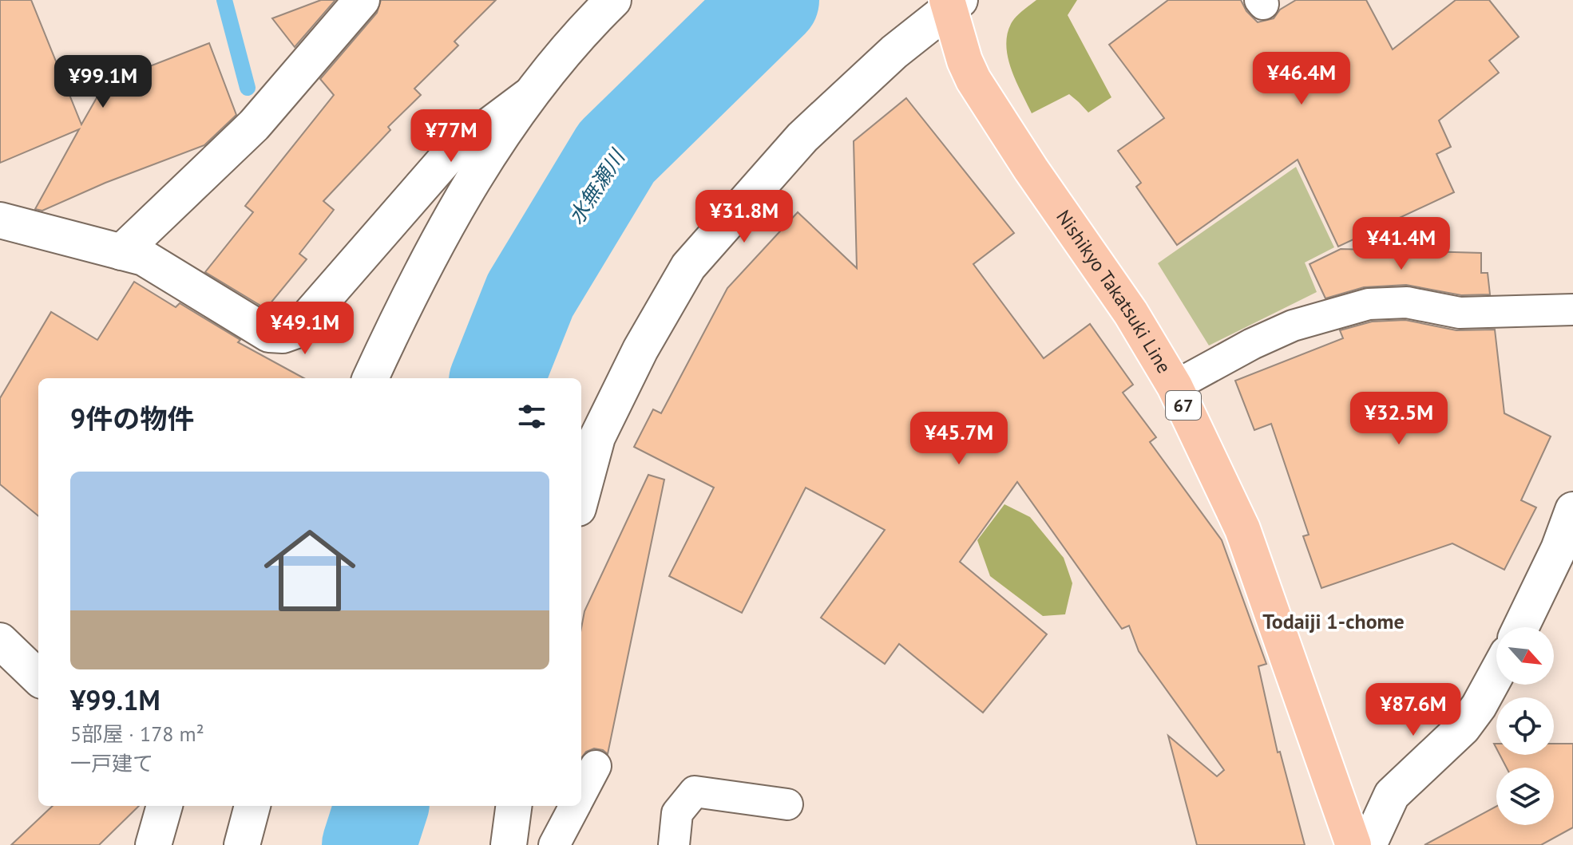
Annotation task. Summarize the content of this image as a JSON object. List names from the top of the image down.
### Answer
{
  "streets": {
    "main road": ["Nishikyo Takatsuki Line", "67"]
  },
  "districts": ["Todaiji 1-chome"],
  "water": ["水無瀬川"],
  "north": "bottom right",
  "page": {
    "price": [
      "¥46.4M",
      "¥99.1M",
      "¥77M",
      "¥31.8M",
      "¥41.4M",
      "¥49.1M",
      "¥32.5M",
      "¥45.7M",
      "¥87.6M"
    ],
    "heading": "9件の物件",
    "list": [
      {
        "name": "¥99.1M",
        "note": "5部屋 · 178 m² · 一戸建て"
      }
    ]
  }
}
